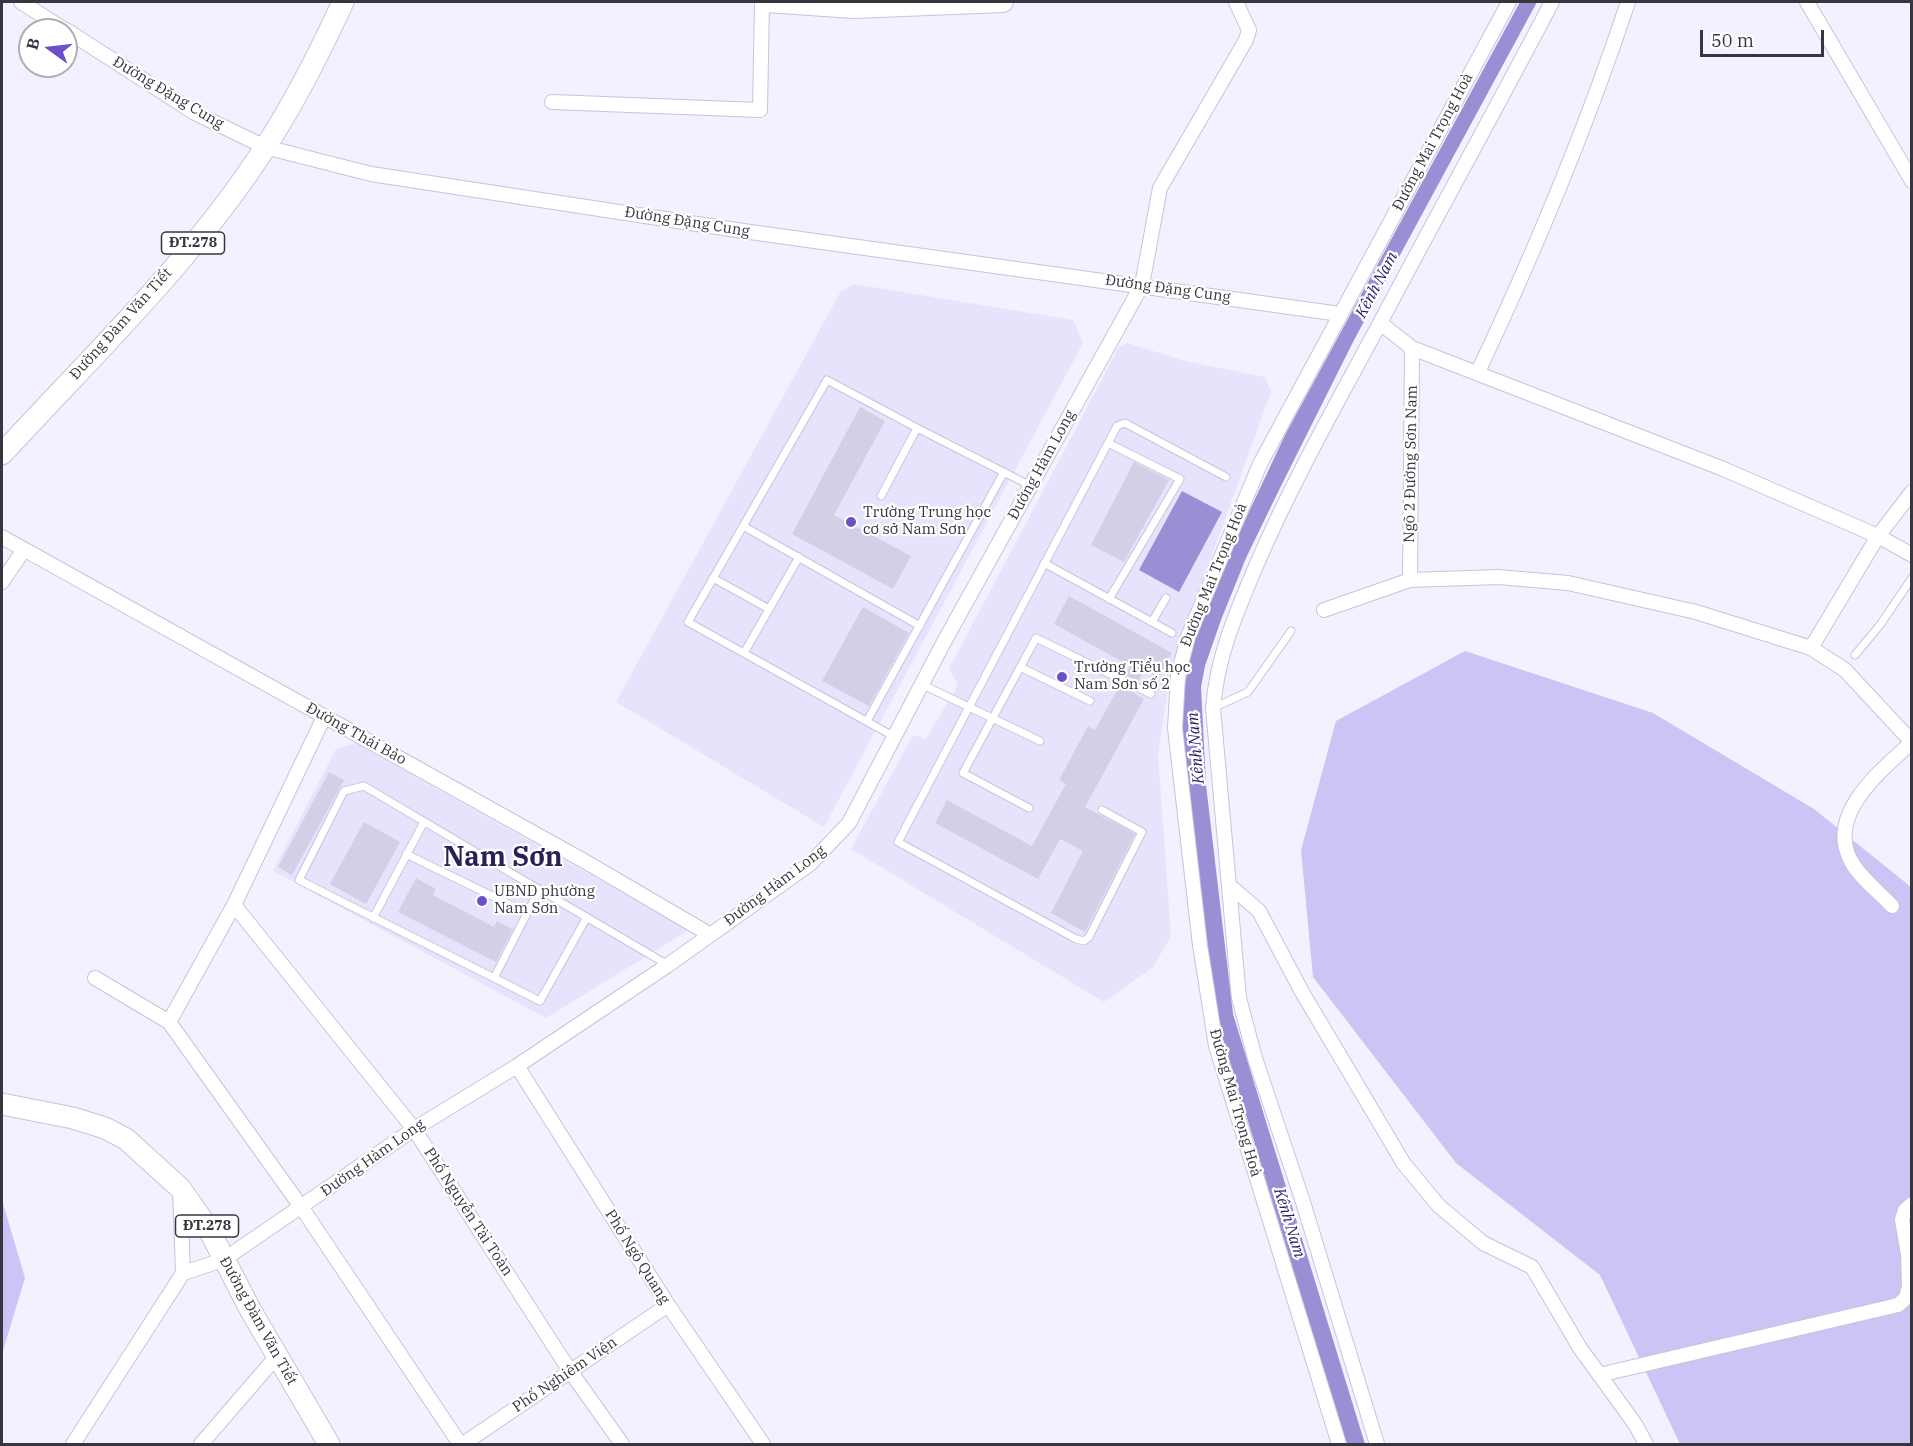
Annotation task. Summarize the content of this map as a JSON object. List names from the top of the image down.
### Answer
{
  "streets": {
    "main road": ["ĐT.278", "Đường Đàm Văn Tiết"],
    "street": [
      "Đường Đặng Cung",
      "Đường Mai Trọng Hoà",
      "Ngõ 2 Đường Sơn Nam",
      "Đường Hàm Long",
      "Đường Thái Bảo",
      "Phố Nguyễn Tài Toàn",
      "Phố Ngô Quang",
      "Phố Nghiêm Viện"
    ]
  },
  "crossings": [
    ["Đường Đặng Cung", "Đường Mai Trọng Hoà"],
    ["Đường Đặng Cung", "Đường Đàm Văn Tiết"],
    ["Đường Đặng Cung", "Đường Hàm Long"],
    ["Đường Đàm Văn Tiết", "Đường Hàm Long"],
    ["Đường Hàm Long", "Đường Thái Bảo"],
    ["Đường Hàm Long", "Phố Nguyễn Tài Toàn"],
    ["Đường Hàm Long", "Phố Ngô Quang"],
    ["Phố Nguyễn Tài Toàn", "Phố Nghiêm Viện"],
    ["Phố Ngô Quang", "Phố Nghiêm Viện"]
  ],
  "districts": ["Nam Sơn"],
  "water": ["Kênh Nam"],
  "places": ["Trường Trung học cơ sở Nam Sơn", "Trường Tiểu học Nam Sơn số 2", "UBND phường Nam Sơn"],
  "scale_bar": "50 m",
  "north": "left"
}
